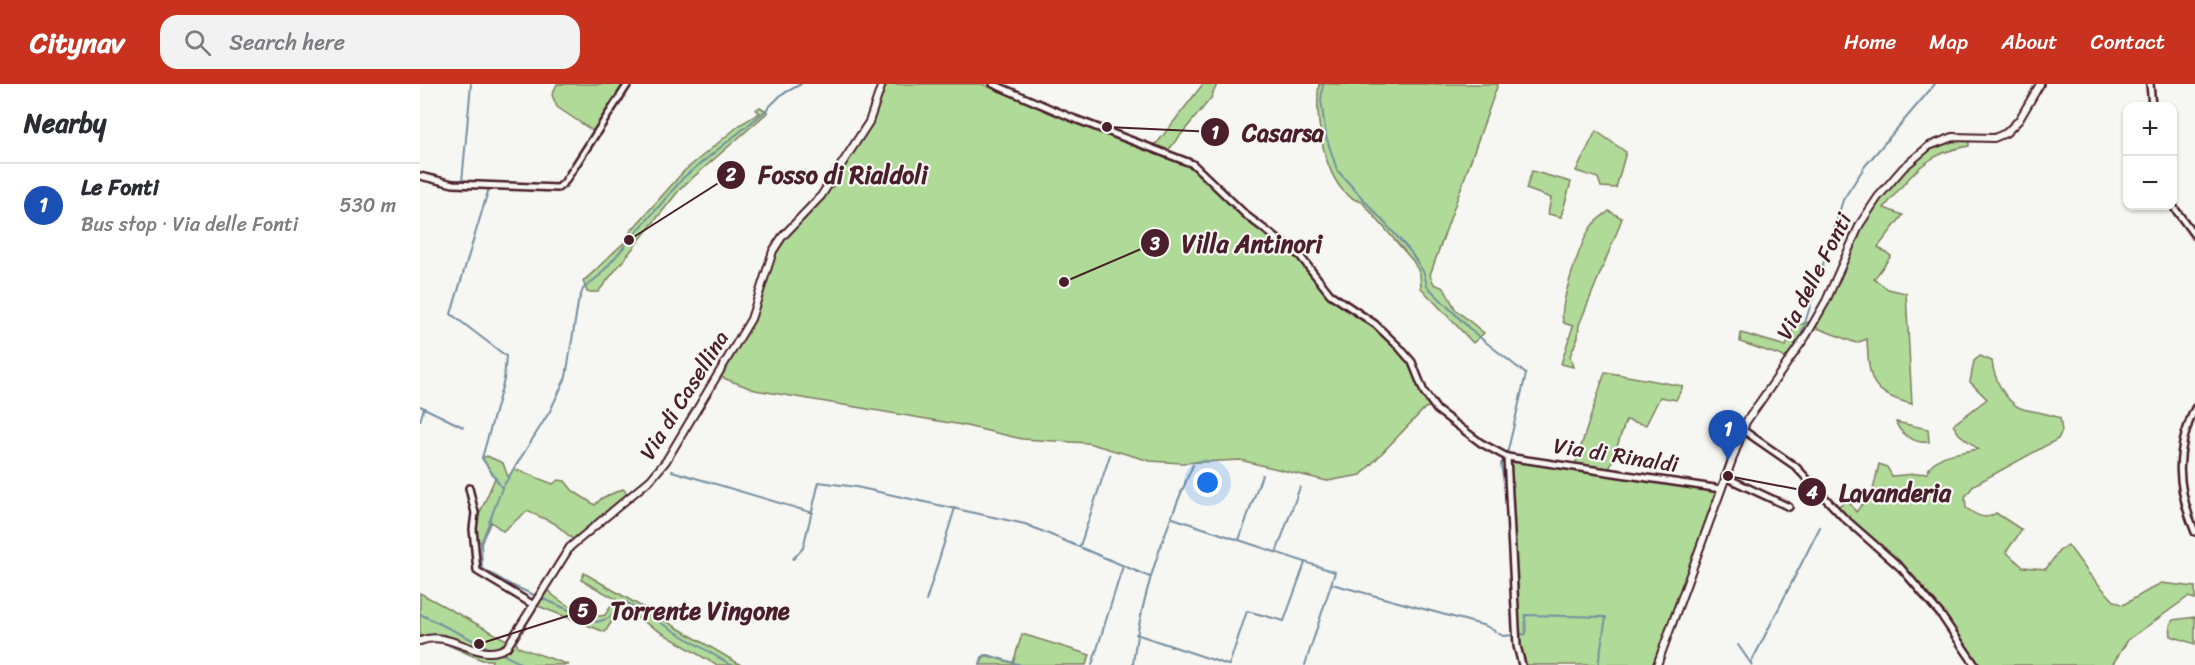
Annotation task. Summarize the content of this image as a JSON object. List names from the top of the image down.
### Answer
{
  "streets": {
    "street": ["Via delle Fonti", "Via di Casellina", "Via di Rinaldi"]
  },
  "crossings": [
    ["Via delle Fonti", "Via di Rinaldi"]
  ],
  "places": [
    "Casarsa",
    "Fosso di Rialdoli",
    "Villa Antinori",
    "Lavanderia",
    "Torrente Vingone"
  ],
  "page": {
    "header": "Citynav",
    "search": "Search here",
    "nav": [
      "Home",
      "Map",
      "About",
      "Contact"
    ],
    "heading": "Nearby",
    "map_buttons": ["+", "−"],
    "list": [
      {
        "mark": "1",
        "name": "Le Fonti",
        "note": "Bus stop · Via delle Fonti",
        "value": "530 m"
      }
    ],
    "pins": "1"
  }
}
